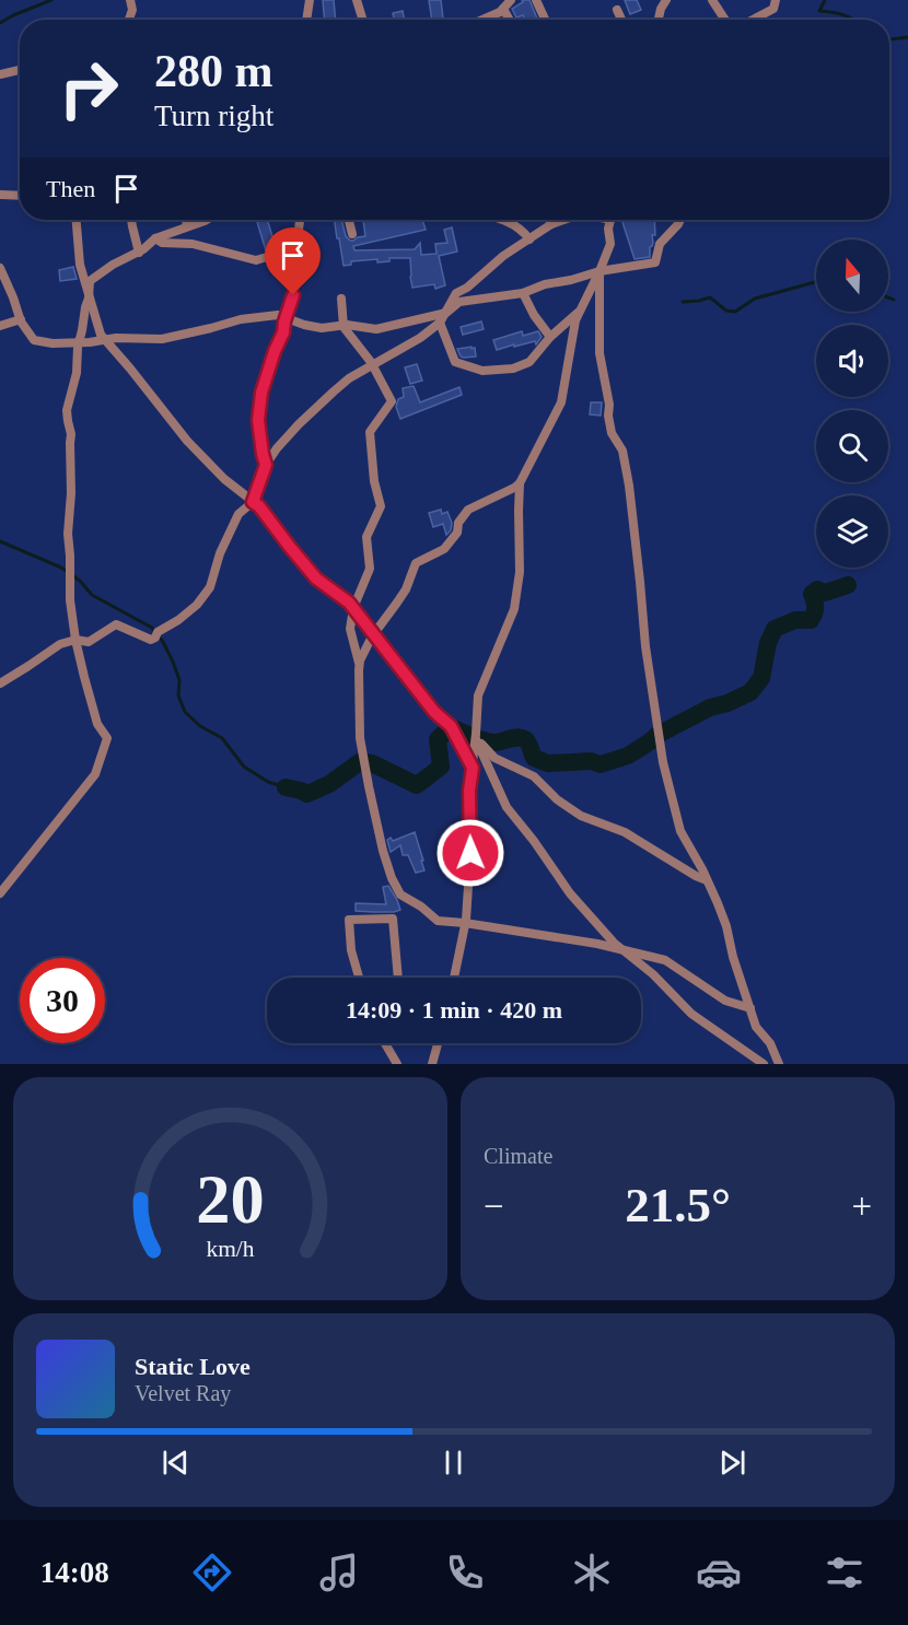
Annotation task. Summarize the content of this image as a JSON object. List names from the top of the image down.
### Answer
{
  "north": "top",
  "page": {
    "turn": ["280 m", "Turn right"],
    "then": "Then",
    "limit": "30",
    "trip": "14:09 · 1 min · 420 m",
    "tile": "Climate",
    "heat": ["−", "21.5°", "+"],
    "song": ["Static Love", "Velvet Ray"],
    "tabs": "14:08",
    "gauge": ["20", "km/h"]
  }
}
